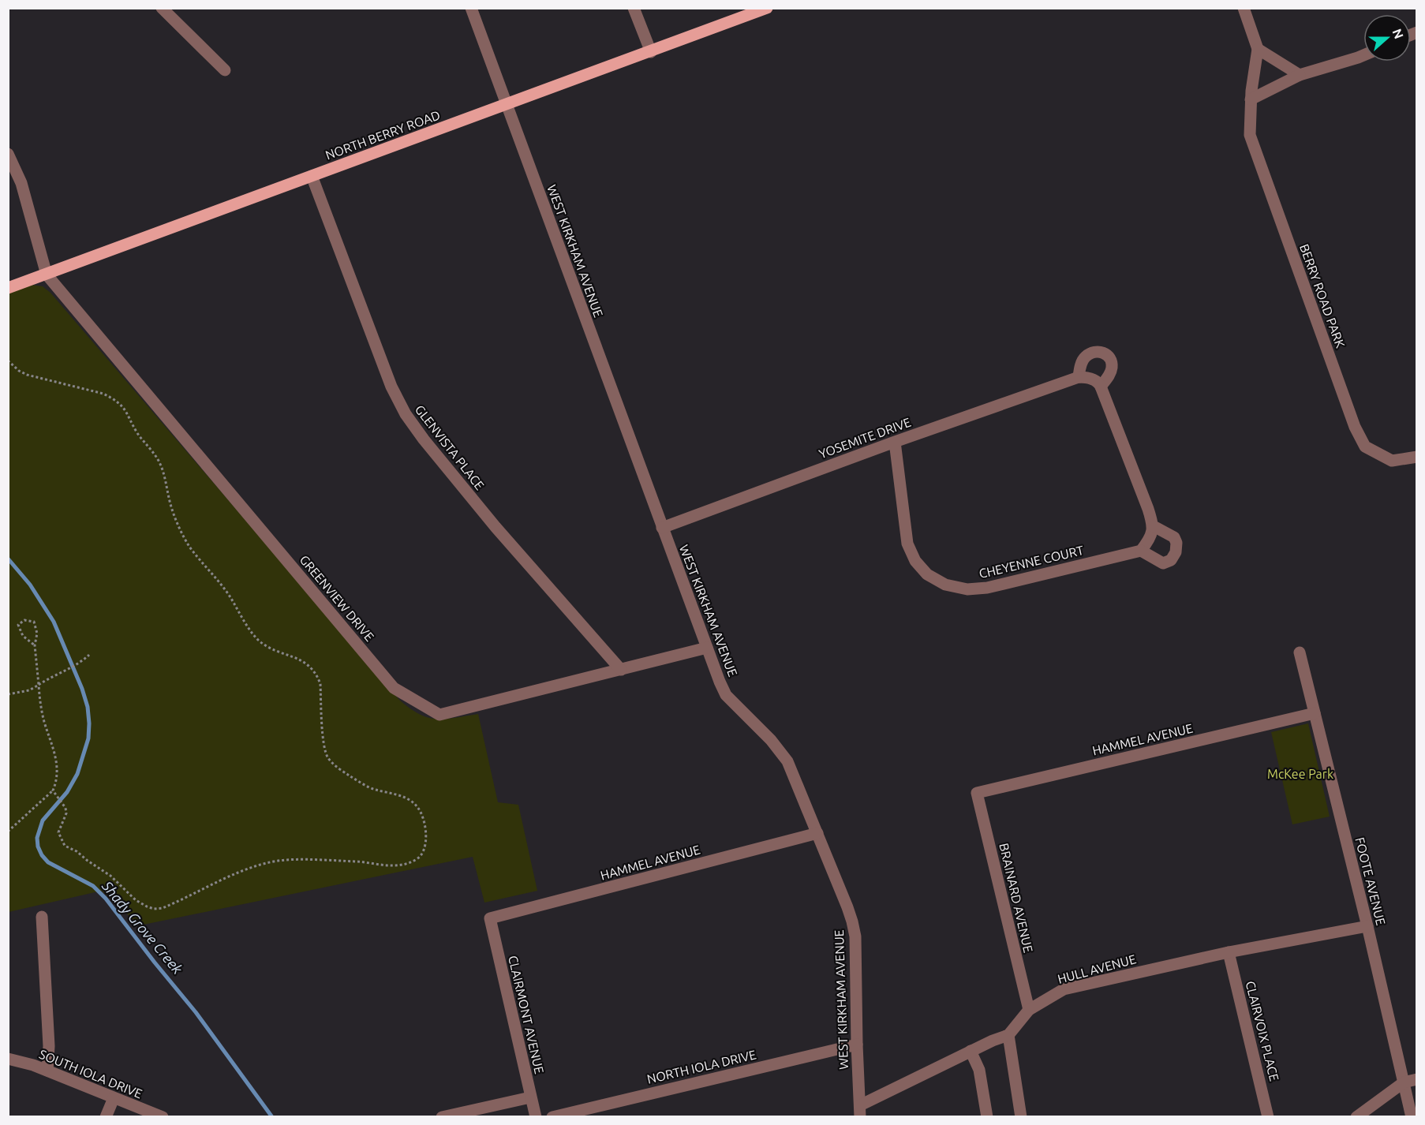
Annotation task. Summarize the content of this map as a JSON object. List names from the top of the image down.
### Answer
{
  "streets": {
    "main road": ["NORTH BERRY ROAD"],
    "street": [
      "WEST KIRKHAM AVENUE",
      "BERRY ROAD PARK",
      "YOSEMITE DRIVE",
      "GLENVISTA PLACE",
      "CHEYENNE COURT",
      "GREENVIEW DRIVE",
      "HAMMEL AVENUE",
      "FOOTE AVENUE",
      "BRAINARD AVENUE",
      "HULL AVENUE",
      "CLAIRMONT AVENUE",
      "CLAIRVOIX PLACE",
      "NORTH IOLA DRIVE",
      "SOUTH IOLA DRIVE"
    ]
  },
  "crossings": [
    ["NORTH BERRY ROAD", "WEST KIRKHAM AVENUE"],
    ["NORTH BERRY ROAD", "GLENVISTA PLACE"],
    ["NORTH BERRY ROAD", "GREENVIEW DRIVE"],
    ["WEST KIRKHAM AVENUE", "YOSEMITE DRIVE"],
    ["WEST KIRKHAM AVENUE", "GREENVIEW DRIVE"],
    ["WEST KIRKHAM AVENUE", "HAMMEL AVENUE"],
    ["WEST KIRKHAM AVENUE", "HULL AVENUE"],
    ["WEST KIRKHAM AVENUE", "NORTH IOLA DRIVE"],
    ["YOSEMITE DRIVE", "CHEYENNE COURT"],
    ["GLENVISTA PLACE", "GREENVIEW DRIVE"],
    ["HAMMEL AVENUE", "FOOTE AVENUE"],
    ["HAMMEL AVENUE", "BRAINARD AVENUE"],
    ["HAMMEL AVENUE", "CLAIRMONT AVENUE"],
    ["FOOTE AVENUE", "HULL AVENUE"],
    ["BRAINARD AVENUE", "HULL AVENUE"],
    ["HULL AVENUE", "CLAIRVOIX PLACE"]
  ],
  "water": ["Shady Grove Creek"],
  "parks": ["McKee Park"],
  "north": "right"
}
